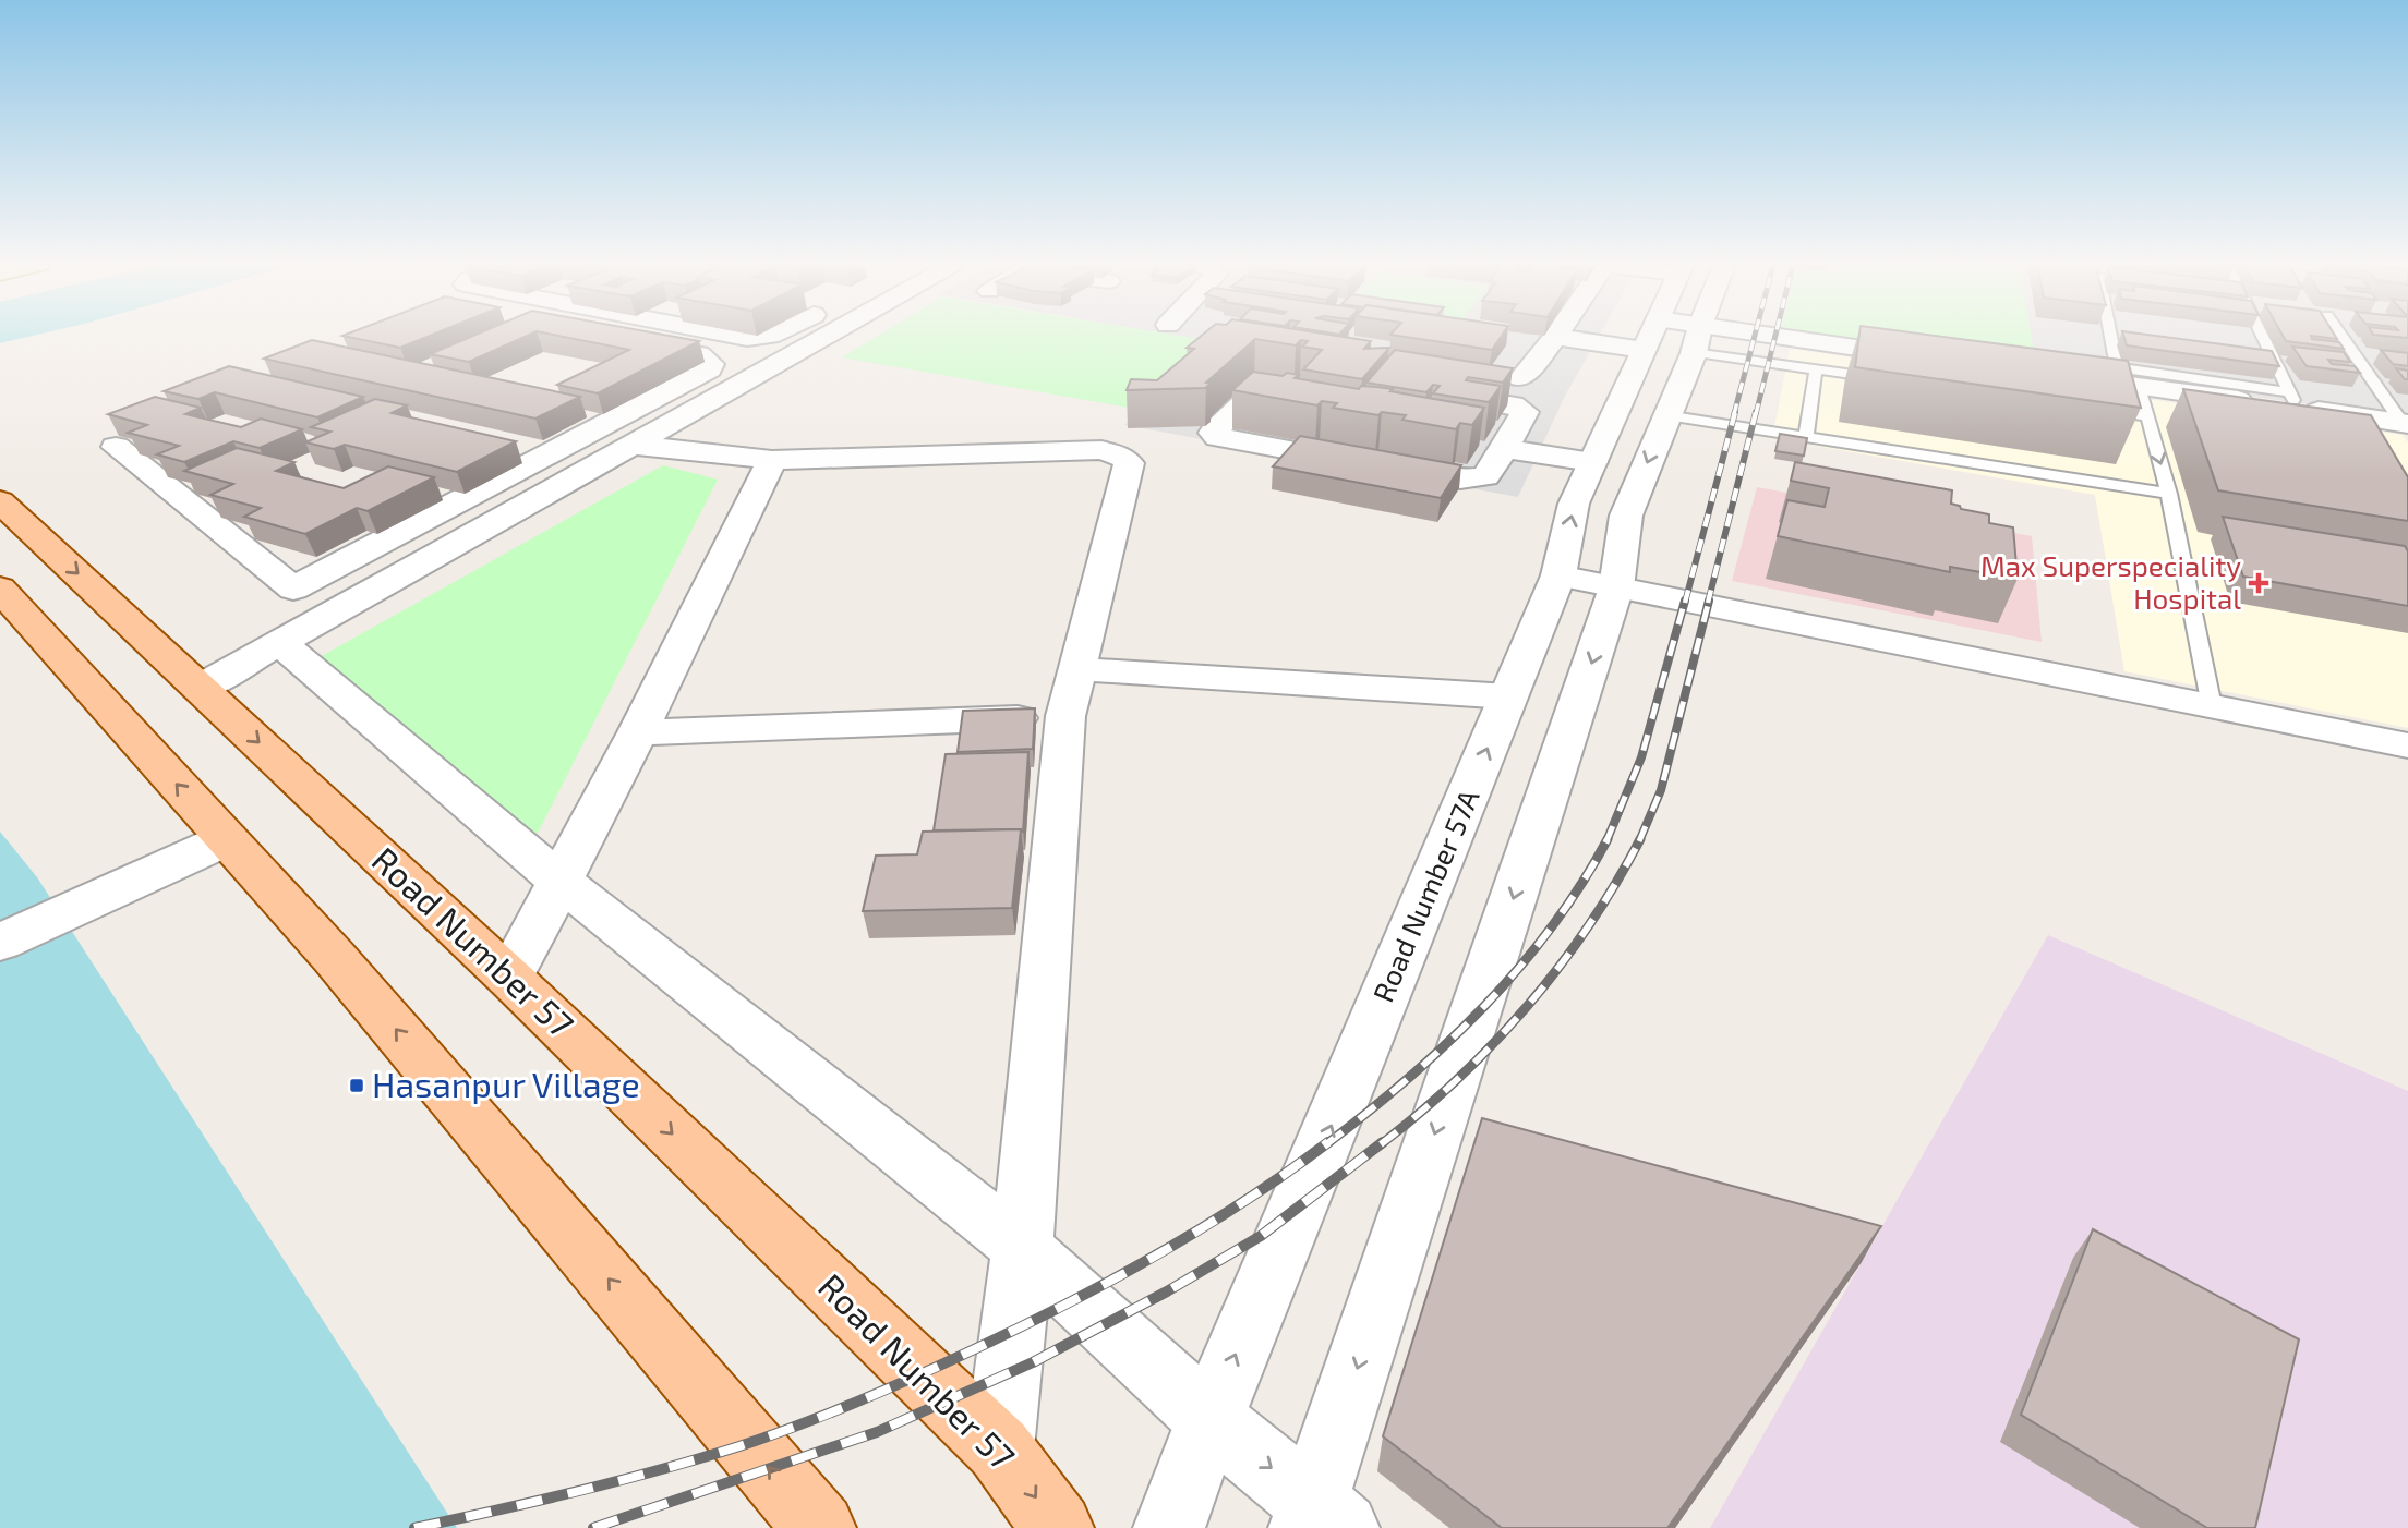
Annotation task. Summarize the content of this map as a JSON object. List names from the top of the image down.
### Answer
{
  "streets": {
    "main road": ["Road Number 57"],
    "street": ["Road Number 57A"]
  },
  "places": {
    "health": ["Max Superspeciality Hospital"],
    "transit": ["Hasanpur Village"]
  }
}
